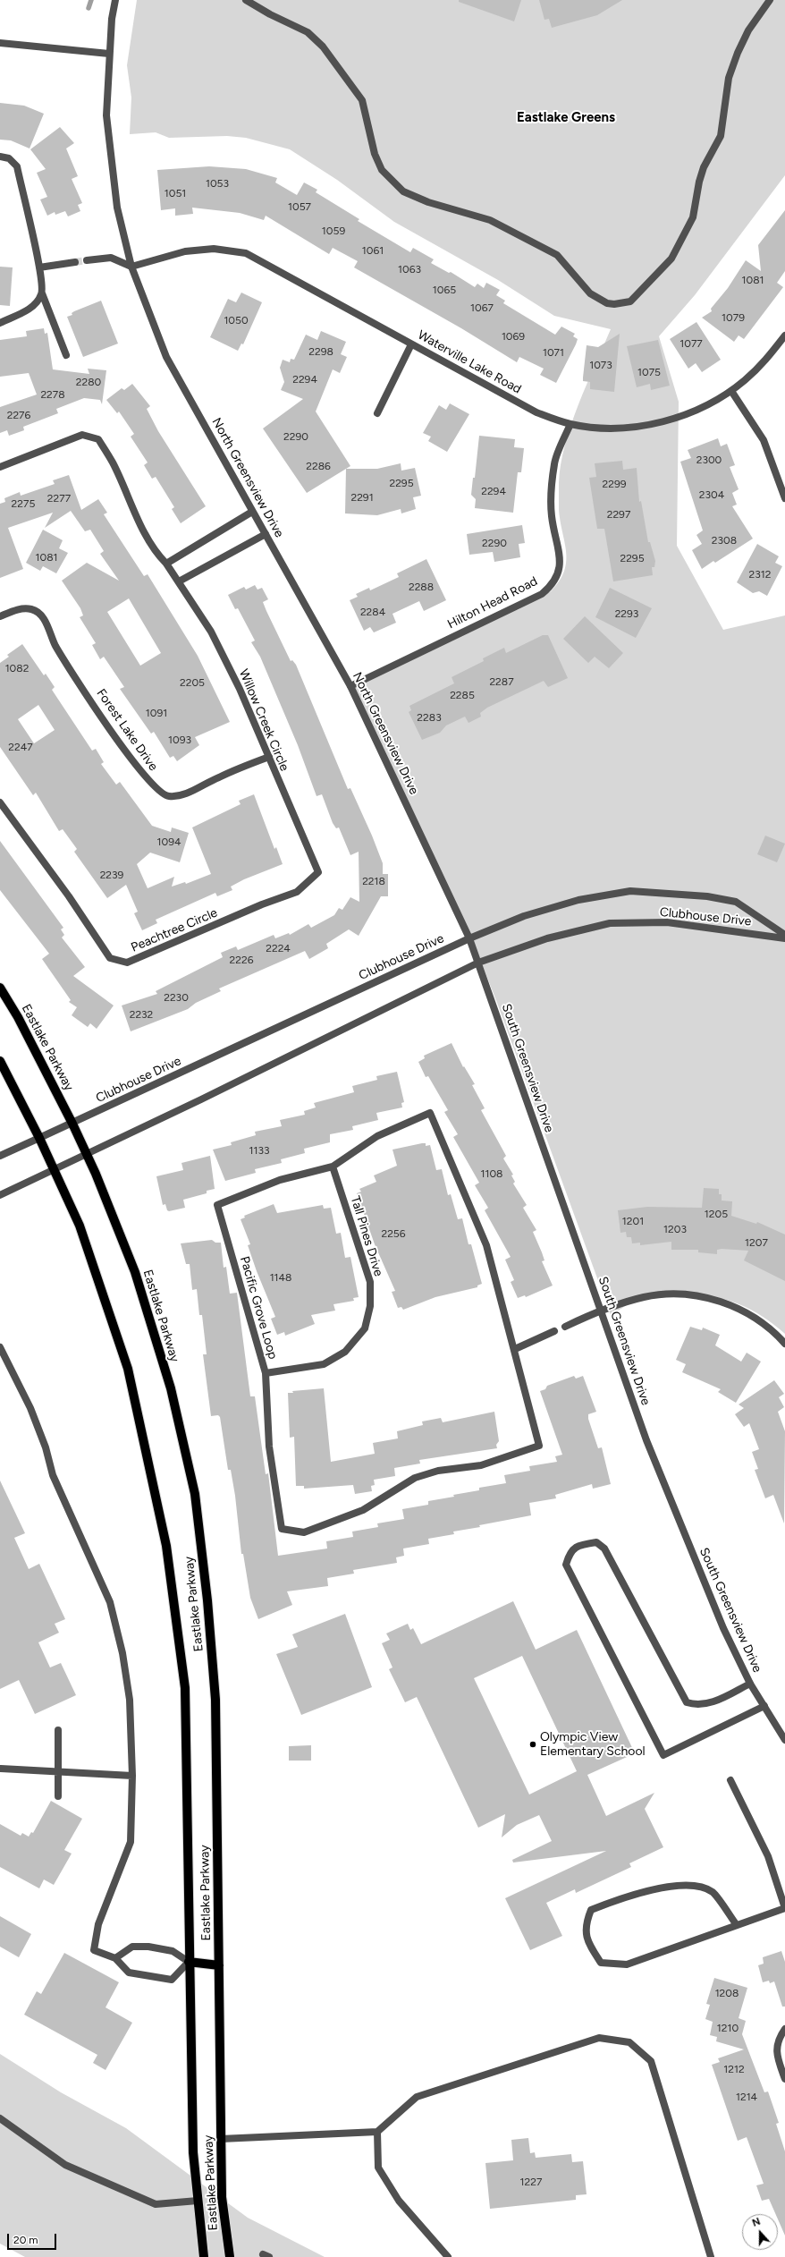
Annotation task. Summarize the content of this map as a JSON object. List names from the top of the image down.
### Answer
{
  "streets": {
    "main road": ["Eastlake Parkway"],
    "street": [
      "Waterville Lake Road",
      "North Greensview Drive",
      "Hilton Head Road",
      "Willow Creek Circle",
      "Forest Lake Drive",
      "Clubhouse Drive",
      "Peachtree Circle",
      "South Greensview Drive",
      "Tall Pines Drive",
      "Pacific Grove Loop"
    ]
  },
  "crossings": [
    ["Waterville Lake Road", "North Greensview Drive"],
    ["Waterville Lake Road", "Hilton Head Road"],
    ["North Greensview Drive", "Hilton Head Road"],
    ["North Greensview Drive", "Clubhouse Drive"],
    ["North Greensview Drive", "South Greensview Drive"],
    ["Willow Creek Circle", "Forest Lake Drive"],
    ["Willow Creek Circle", "Peachtree Circle"],
    ["Clubhouse Drive", "Eastlake Parkway"],
    ["Clubhouse Drive", "South Greensview Drive"],
    ["Tall Pines Drive", "Pacific Grove Loop"]
  ],
  "districts": ["Eastlake Greens"],
  "places": ["Olympic View Elementary School"],
  "house_numbers": [
    "1053",
    "1051",
    "1057",
    "1059",
    "1061",
    "1063",
    "1081",
    "1065",
    "1067",
    "1079",
    "1050",
    "1069",
    "1077",
    "2298",
    "1071",
    "1073",
    "1075",
    "2294",
    "2280",
    "2278",
    "2276",
    "2290",
    "2300",
    "2286",
    "2295",
    "2299",
    "2294",
    "2304",
    "2291",
    "2277",
    "2275",
    "2297",
    "2308",
    "2290",
    "1081",
    "2295",
    "2312",
    "2288",
    "2284",
    "2293",
    "1082",
    "2287",
    "2205",
    "2285",
    "1091",
    "2283",
    "1093",
    "2247",
    "1094",
    "2239",
    "2218",
    "2224",
    "2226",
    "2230",
    "2232",
    "1133",
    "1108",
    "1205",
    "1201",
    "1203",
    "2256",
    "1207",
    "1148",
    "1208",
    "1210",
    "1212",
    "1214",
    "1227"
  ],
  "scale_bar": "20 m",
  "north": "top"
}
